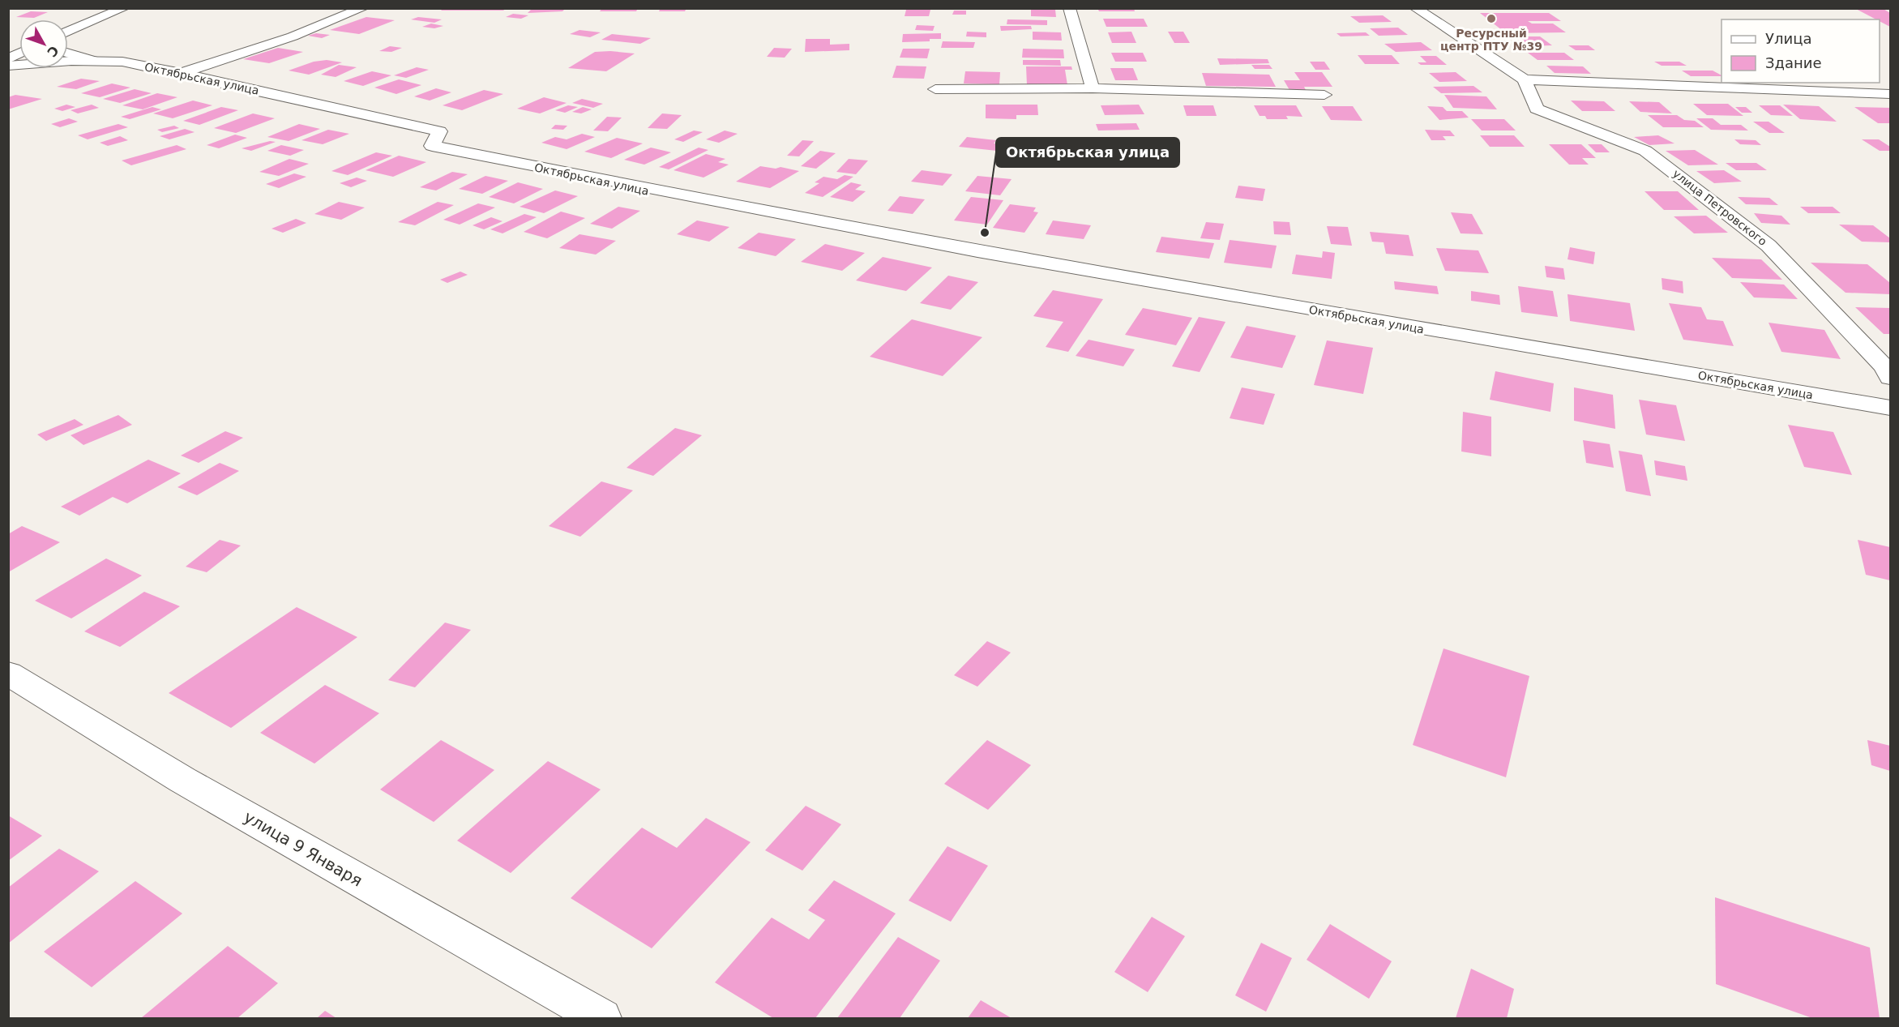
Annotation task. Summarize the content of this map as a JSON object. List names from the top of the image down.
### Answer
{
  "streets": {
    "street": ["Октябрьская улица", "улица Петровского", "улица 9 Января"]
  },
  "places": ["Ресурсный центр ПТУ №39", "Октябрьская улица"],
  "legend": ["Улица", "Здание"],
  "north": "bottom right"
}
